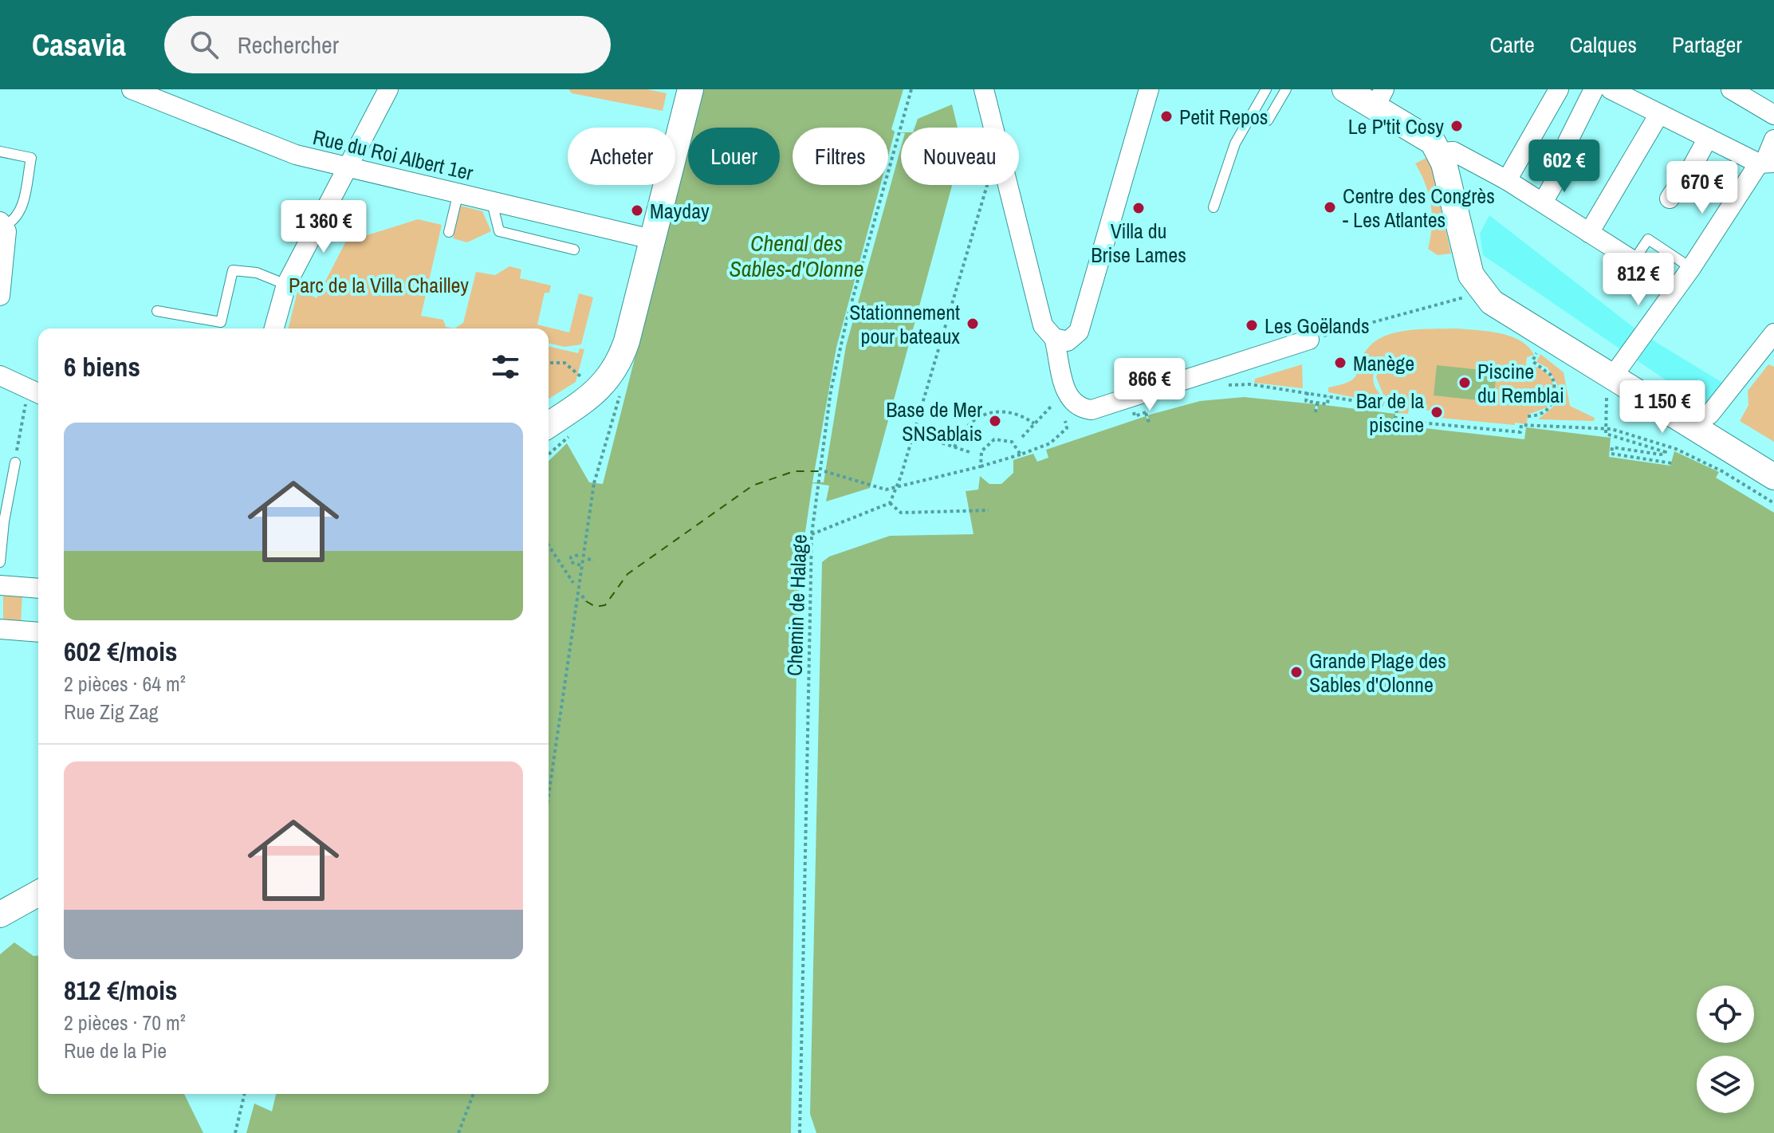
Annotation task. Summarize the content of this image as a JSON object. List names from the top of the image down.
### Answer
{
  "streets": {
    "street": ["Rue du Roi Albert 1er"],
    "path": ["Chemin de Halage"]
  },
  "water": ["Chenal des Sables-d'Olonne"],
  "parks": ["Parc de la Villa Chailley"],
  "places": [
    "Petit Repos",
    "Le P'tit Cosy",
    "Centre des Congrès - Les Atlantes",
    "Villa du Brise Lames",
    "Mayday",
    "Stationnement pour bateaux",
    "Les Goëlands",
    "Manège",
    "Piscine du Remblai",
    "Bar de la piscine",
    "Base de Mer SNSablais",
    "Grande Plage des Sables d'Olonne"
  ],
  "page": {
    "header": "Casavia",
    "search": "Rechercher",
    "nav": ["Carte", "Calques", "Partager"],
    "chip": [
      "Acheter",
      "Louer",
      "Filtres",
      "Nouveau"
    ],
    "price": [
      "602 €",
      "670 €",
      "1 360 €",
      "812 €",
      "866 €",
      "1 150 €"
    ],
    "heading": "6 biens",
    "list": [
      {
        "name": "602 €/mois",
        "note": "2 pièces · 64 m² · Rue Zig Zag"
      },
      {
        "name": "812 €/mois",
        "note": "2 pièces · 70 m² · Rue de la Pie"
      }
    ]
  }
}
